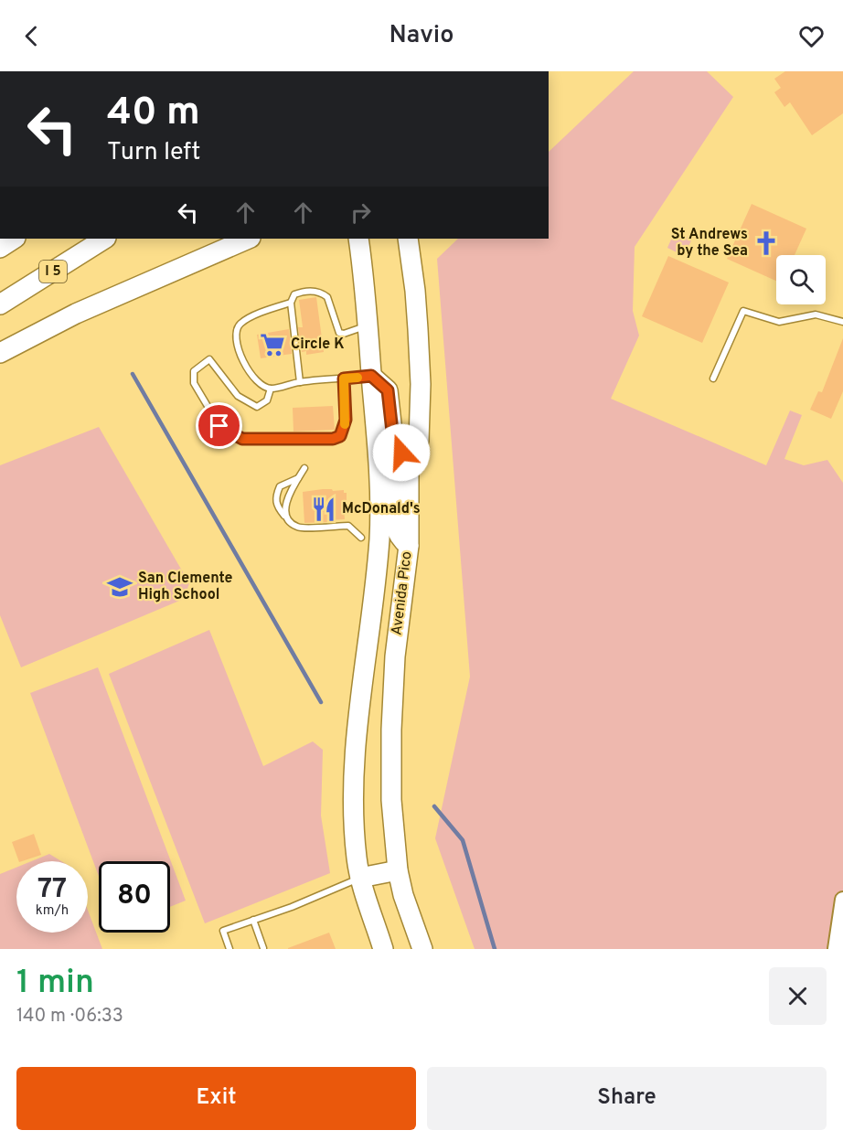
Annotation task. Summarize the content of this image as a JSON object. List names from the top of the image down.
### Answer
{
  "streets": {
    "highway": ["I 5", "Avenida Pico"]
  },
  "places": {
    "church": ["St Andrews by the Sea"],
    "supermarket": ["Circle K"],
    "restaurant": ["McDonald's"],
    "school or university": ["San Clemente High School"]
  },
  "page": {
    "header": "Navio",
    "turn": ["40 m", "Turn left"],
    "speed": "77 km/h",
    "limit": "80",
    "heading": ["1 min", "140 m · 06:33"],
    "buttons": ["Exit", "Share"]
  }
}
